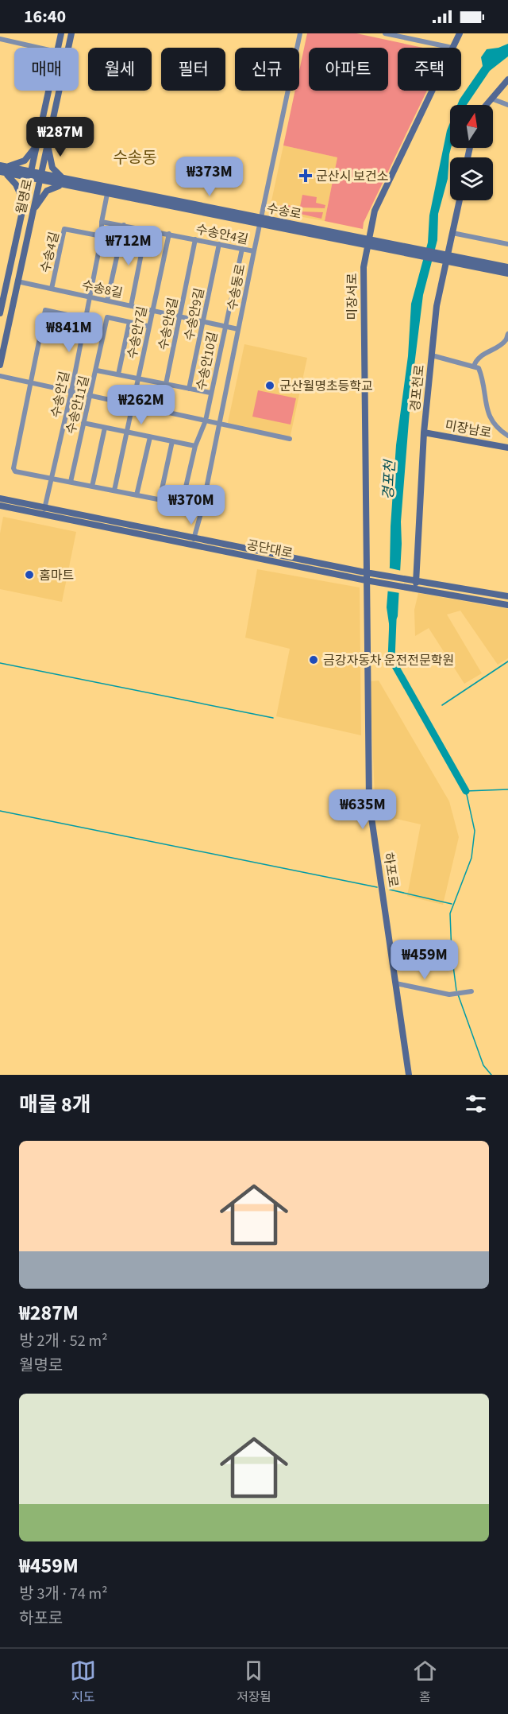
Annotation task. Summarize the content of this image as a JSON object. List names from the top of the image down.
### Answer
{
  "streets": {
    "street": [
      "월명로",
      "수송로",
      "수송안4길",
      "수송4길",
      "수송동로",
      "수송8길",
      "미장서로",
      "수송안9길",
      "수송안8길",
      "수송안7길",
      "수송안10길",
      "경포천로",
      "수송안길",
      "수송안11길",
      "미장남로",
      "공단대로",
      "하포로"
    ]
  },
  "crossings": [
    ["월명로", "수송로"],
    ["월명로", "수송8길"],
    ["수송로", "수송동로"],
    ["수송로", "미장서로"],
    ["수송로", "경포천로"],
    ["수송로", "수송안길"],
    ["수송안4길", "수송동로"],
    ["수송안4길", "수송안9길"],
    ["수송안4길", "수송안8길"],
    ["수송안4길", "수송안7길"],
    ["수송안4길", "수송안10길"],
    ["수송안4길", "수송안길"],
    ["수송4길", "수송8길"],
    ["수송4길", "수송안길"],
    ["수송동로", "수송8길"],
    ["수송동로", "공단대로"],
    ["수송8길", "수송안9길"],
    ["수송8길", "수송안8길"],
    ["수송8길", "수송안7길"],
    ["수송8길", "수송안10길"],
    ["수송8길", "수송안길"],
    ["미장서로", "공단대로"],
    ["미장서로", "하포로"],
    ["수송안7길", "수송안11길"],
    ["경포천로", "미장남로"],
    ["경포천로", "공단대로"],
    ["수송안길", "공단대로"],
    ["공단대로", "하포로"]
  ],
  "districts": ["수송동"],
  "water": ["경포천"],
  "places": {
    "health": ["군산시 보건소"],
    "other": ["군산월명초등학교", "홈마트", "금강자동차 운전전문학원"]
  },
  "north": "top",
  "page": {
    "status": "16:40",
    "chip": [
      "매매",
      "월세",
      "필터",
      "신규",
      "아파트",
      "주택"
    ],
    "price": [
      "₩287M",
      "₩373M",
      "₩712M",
      "₩841M",
      "₩262M",
      "₩370M",
      "₩635M",
      "₩459M"
    ],
    "heading": "매물 8개",
    "list": [
      {
        "name": "₩287M",
        "note": "방 2개 · 52 m² · 월명로"
      },
      {
        "name": "₩459M",
        "note": "방 3개 · 74 m² · 하포로"
      }
    ],
    "tabs": ["지도", "저장됨", "홈"]
  }
}
